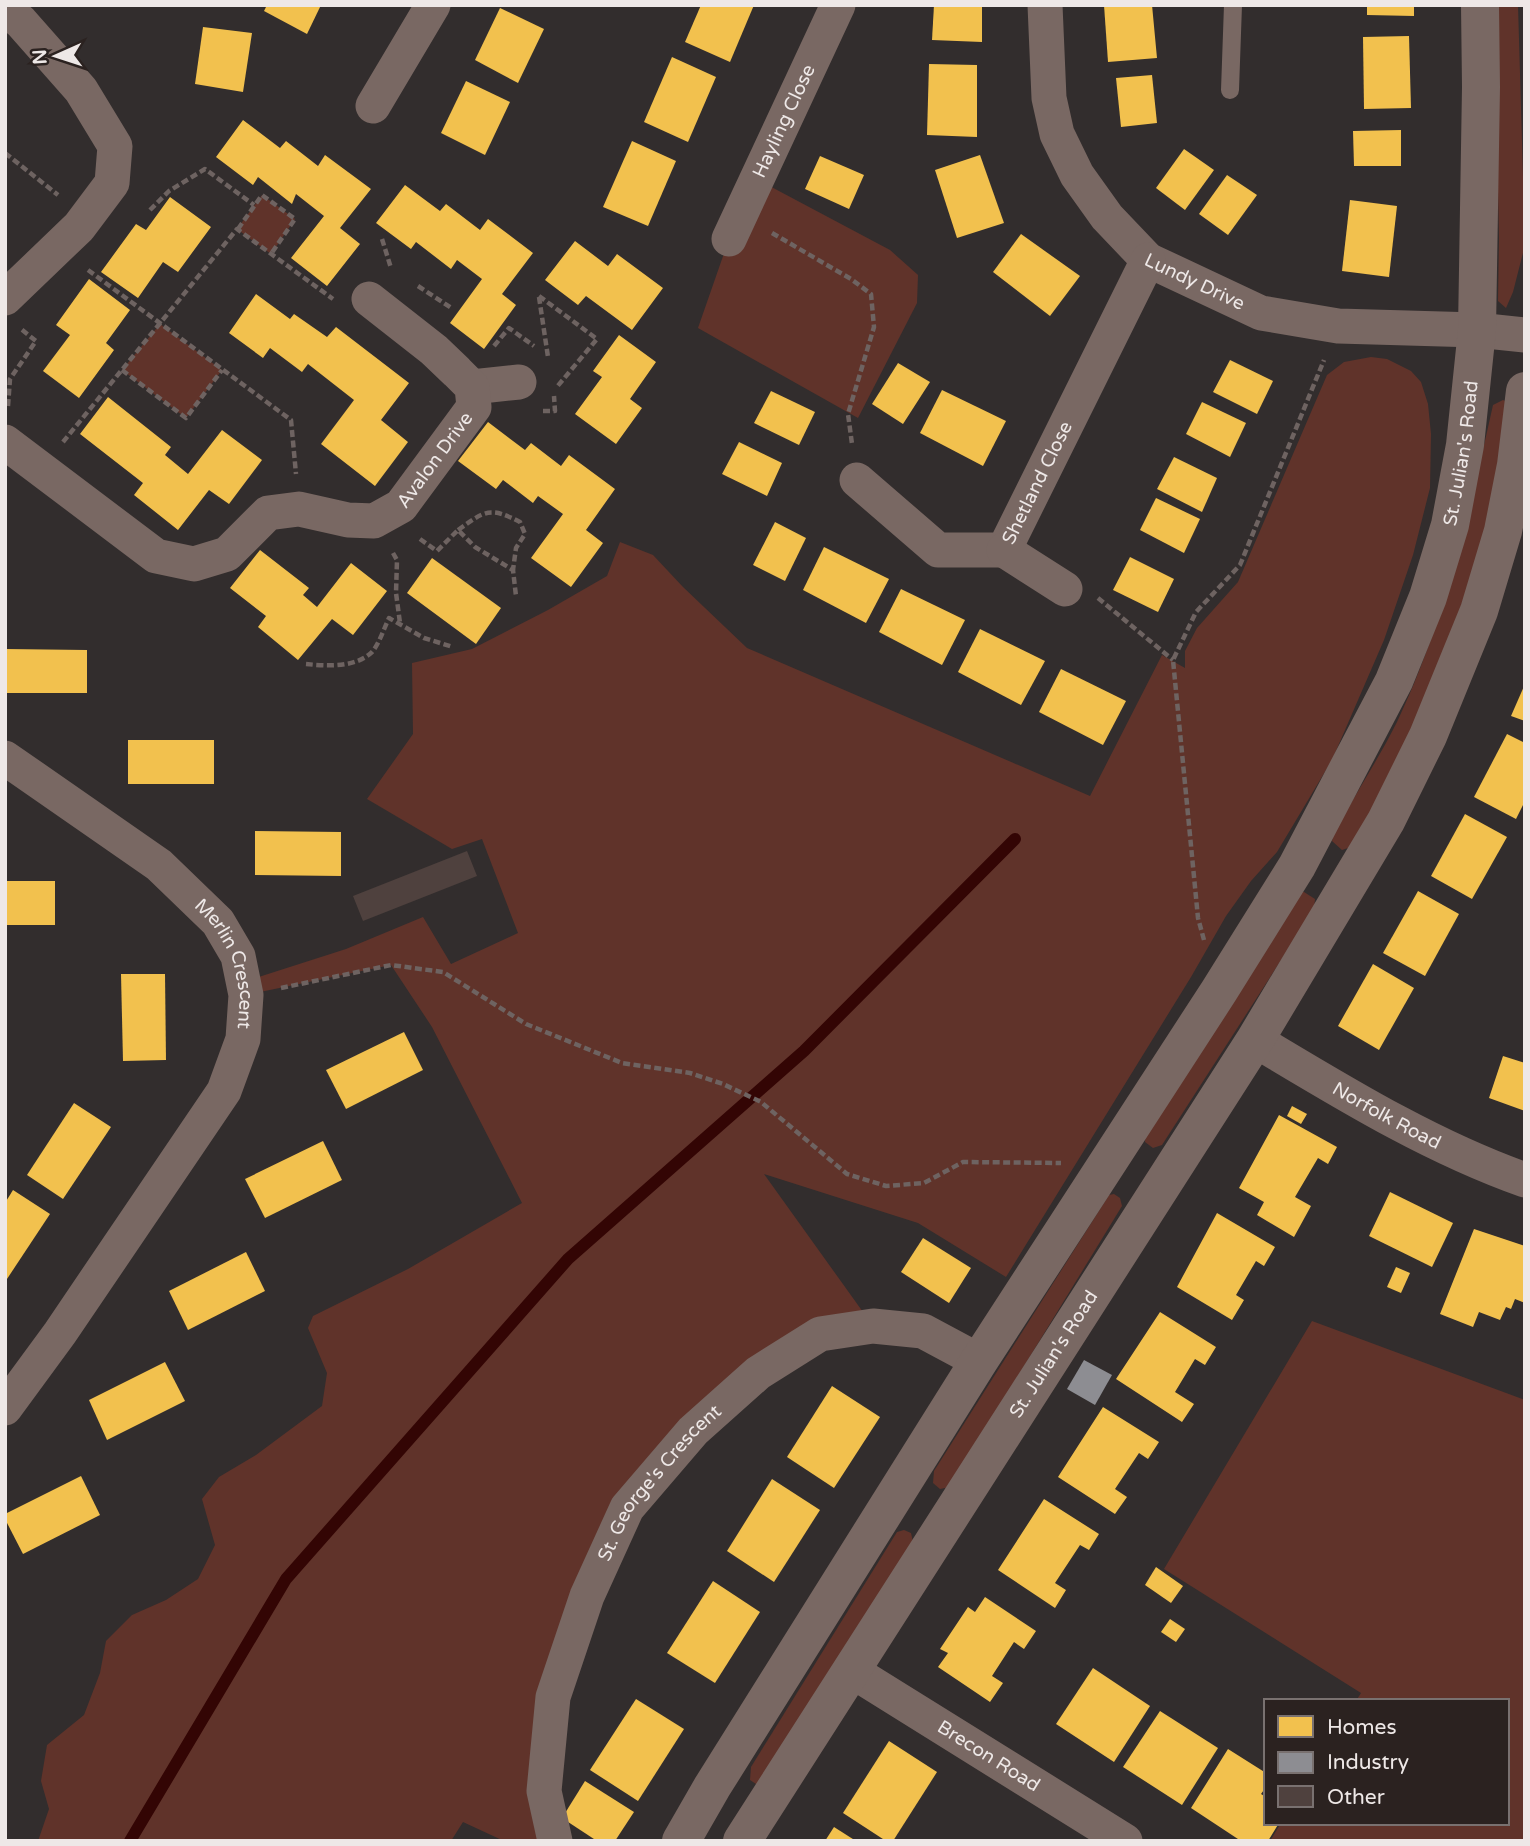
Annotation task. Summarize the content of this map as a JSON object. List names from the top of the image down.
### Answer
{
  "streets": {
    "street": [
      "Hayling Close",
      "Lundy Drive",
      "St. Julian's Road",
      "Avalon Drive",
      "Shetland Close",
      "Merlin Crescent",
      "Norfolk Road",
      "St. George's Crescent",
      "Brecon Road"
    ]
  },
  "crossings": [
    ["Lundy Drive", "St. Julian's Road"],
    ["Lundy Drive", "Shetland Close"],
    ["St. Julian's Road", "Norfolk Road"],
    ["St. Julian's Road", "St. George's Crescent"],
    ["St. Julian's Road", "Brecon Road"]
  ],
  "legend": ["Homes", "Industry", "Other"],
  "north": "left"
}
